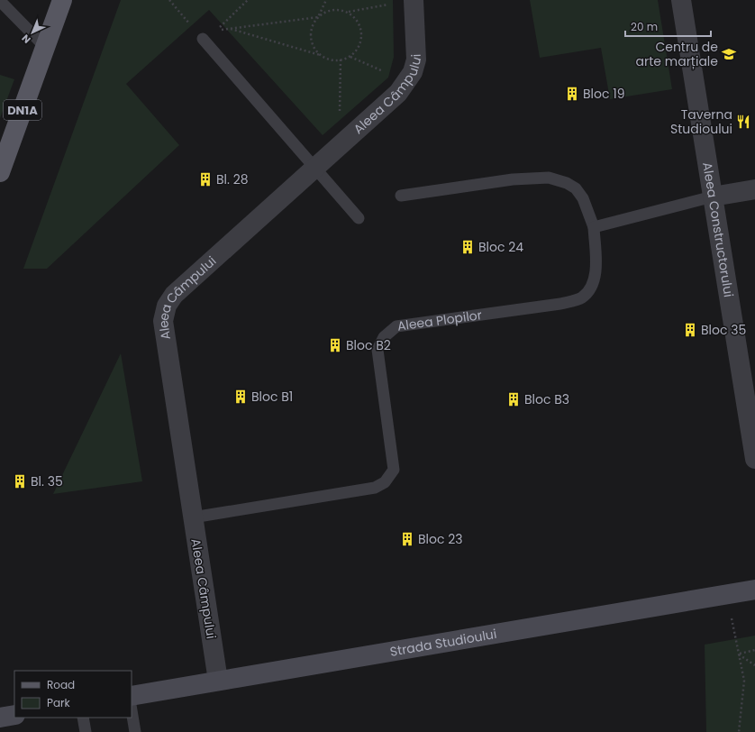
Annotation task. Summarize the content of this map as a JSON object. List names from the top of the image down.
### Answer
{
  "streets": {
    "main road": ["DN1A"],
    "street": ["Aleea Câmpului", "Aleea Constructorului", "Strada Studioului"],
    "lane": ["Aleea Plopilor"]
  },
  "crossings": [
    ["Aleea Câmpului", "Aleea Plopilor"],
    ["Aleea Câmpului", "Strada Studioului"]
  ],
  "places": {
    "school or university": ["Centru de arte marțiale"],
    "building": [
      "Bloc 19",
      "Bl. 28",
      "Bloc 24",
      "Bloc 35",
      "Bloc B2",
      "Bloc B1",
      "Bloc B3",
      "Bl. 35",
      "Bloc 23"
    ],
    "restaurant": ["Taverna Studioului"]
  },
  "legend": ["Road", "Park"],
  "scale_bar": "20 m",
  "north": "bottom left"
}
